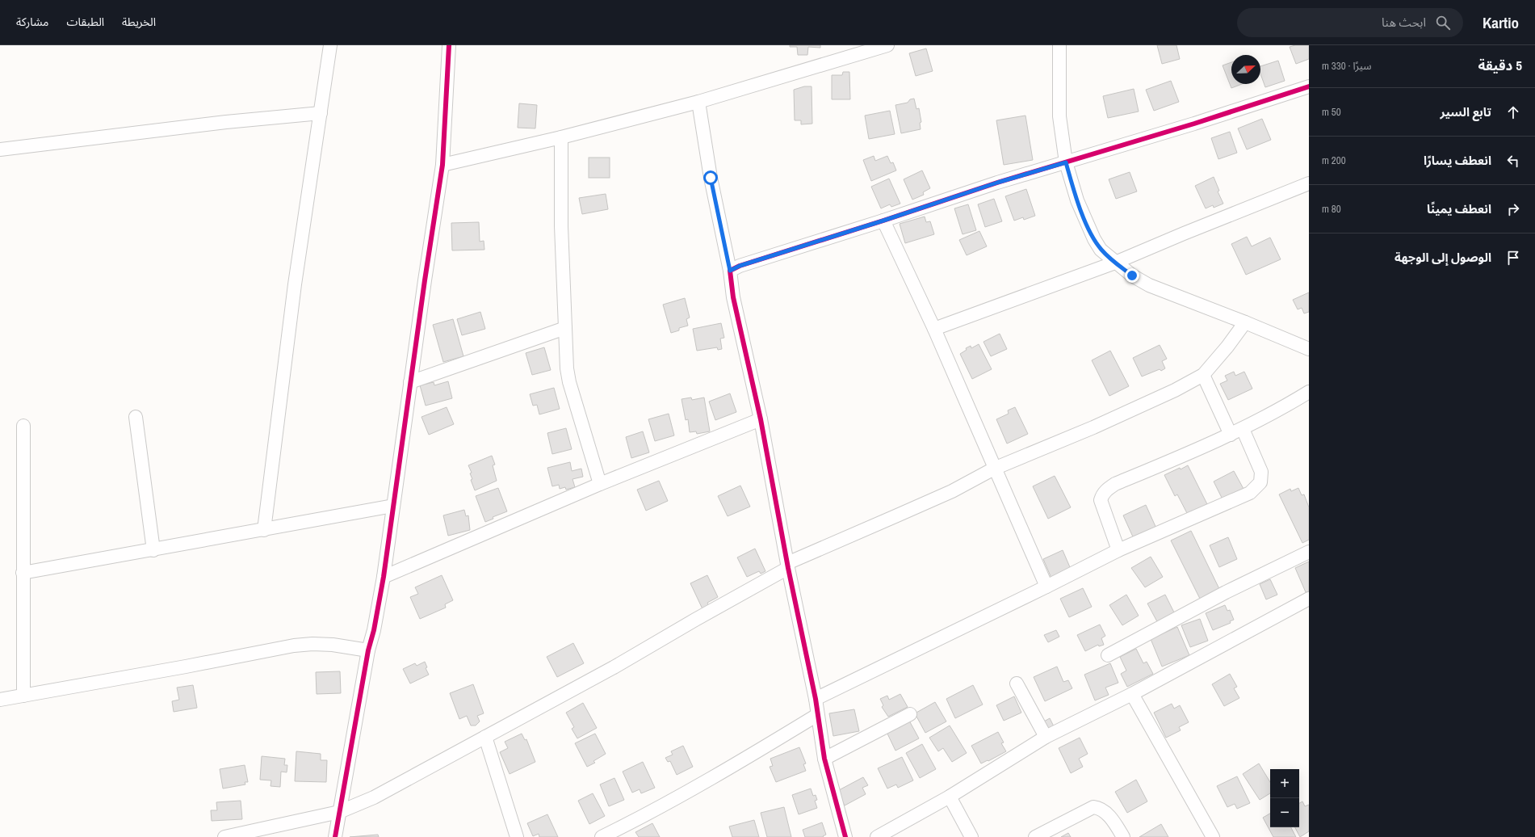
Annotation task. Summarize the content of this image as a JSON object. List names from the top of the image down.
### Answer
{
  "north": "top right",
  "page": {
    "header": "Kartio",
    "search": "ابحث هنا",
    "nav": ["الخريطة", "الطبقات", "مشاركة"],
    "heading": ["5 دقيقة", "سيرًا · 330 m"],
    "list": [
      ["تابع السير", "50 m"],
      ["انعطف يسارًا", "200 m"],
      ["انعطف يمينًا", "80 m"],
      "الوصول إلى الوجهة"
    ],
    "map_buttons": ["+", "−"]
  }
}
